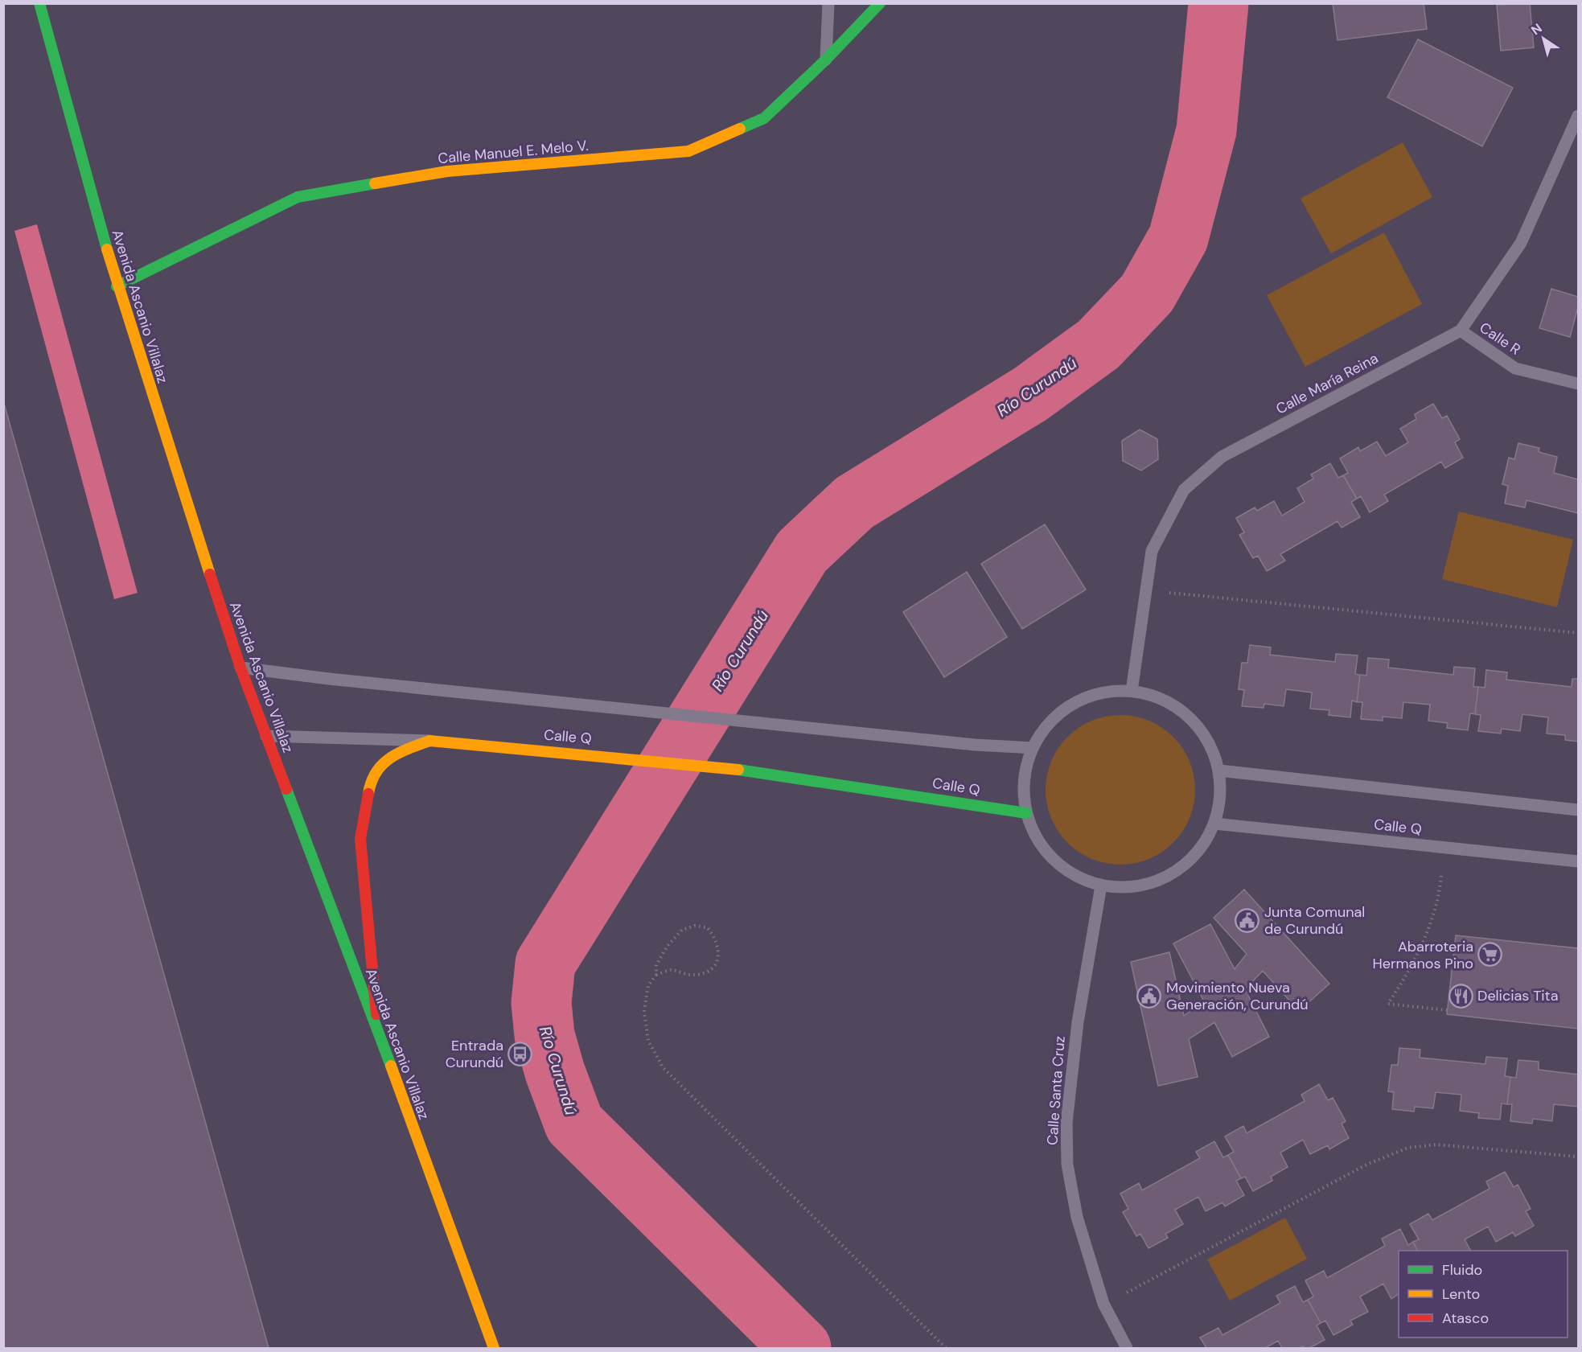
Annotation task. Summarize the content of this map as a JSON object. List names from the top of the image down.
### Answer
{
  "streets": {
    "street": [
      "Calle Manuel E. Melo V.",
      "Avenida Ascanio Villalaz",
      "Calle R",
      "Calle María Reina",
      "Calle Q",
      "Calle Santa Cruz"
    ]
  },
  "crossings": [
    ["Calle Manuel E. Melo V.", "Avenida Ascanio Villalaz"],
    ["Avenida Ascanio Villalaz", "Calle Q"],
    ["Calle R", "Calle María Reina"]
  ],
  "water": ["Río Curundú"],
  "places": {
    "public building": ["Junta Comunal de Curundú", "Movimiento Nueva Generación, Curundú"],
    "supermarket": ["Abarroteria Hermanos Pino"],
    "restaurant": ["Delicias Tita"],
    "bus stop": ["Entrada Curundú"]
  },
  "legend": ["Fluido", "Lento", "Atasco"],
  "north": "top left"
}
